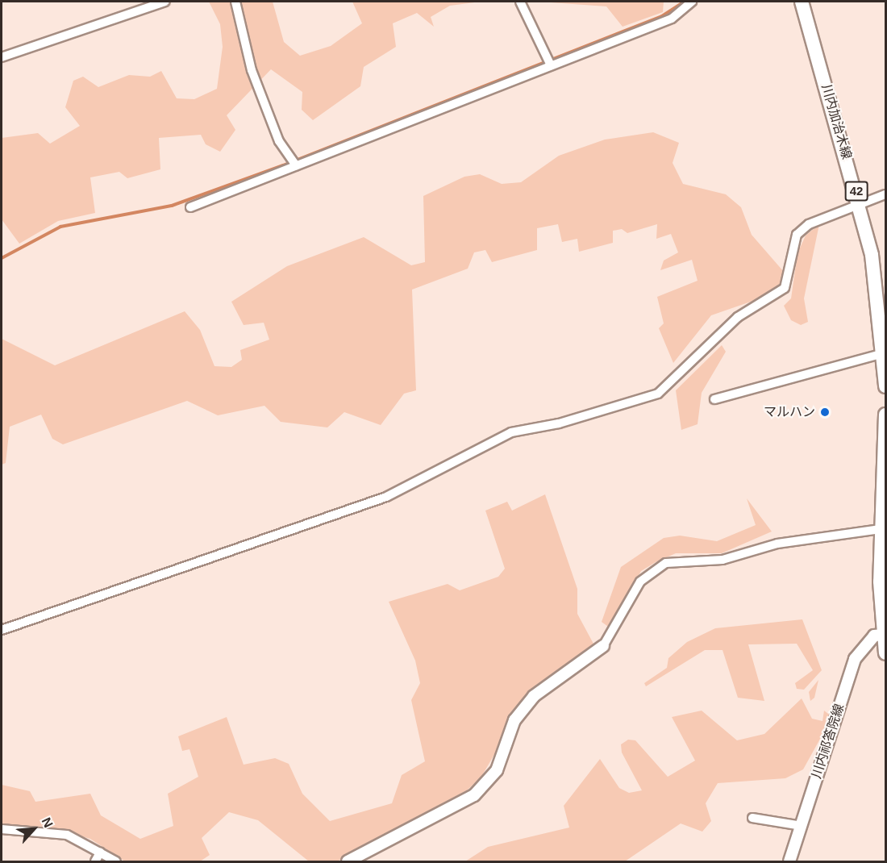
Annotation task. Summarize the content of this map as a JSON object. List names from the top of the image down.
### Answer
{
  "streets": {
    "main road": ["川内加治木線", "42"],
    "street": ["川内祁答院線"]
  },
  "places": ["マルハン"],
  "north": "top right"
}
